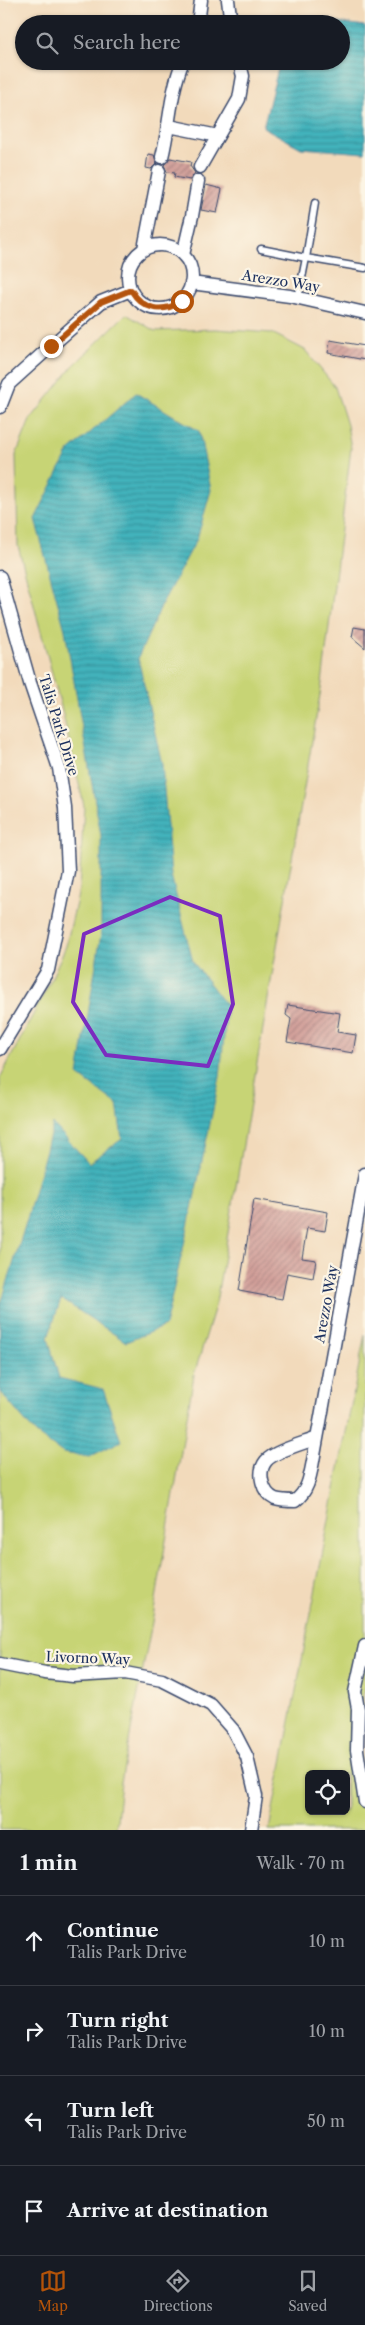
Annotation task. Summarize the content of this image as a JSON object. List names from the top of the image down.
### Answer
{
  "streets": {
    "street": ["Arezzo Way", "Talis Park Drive", "Livorno Way"]
  },
  "page": {
    "search": "Search here",
    "heading": ["1 min", "Walk · 70 m"],
    "list": [
      ["Continue", "Talis Park Drive", "10 m"],
      ["Turn right", "Talis Park Drive", "10 m"],
      ["Turn left", "Talis Park Drive", "50 m"],
      "Arrive at destination"
    ],
    "nav": ["Map", "Directions", "Saved"]
  }
}
